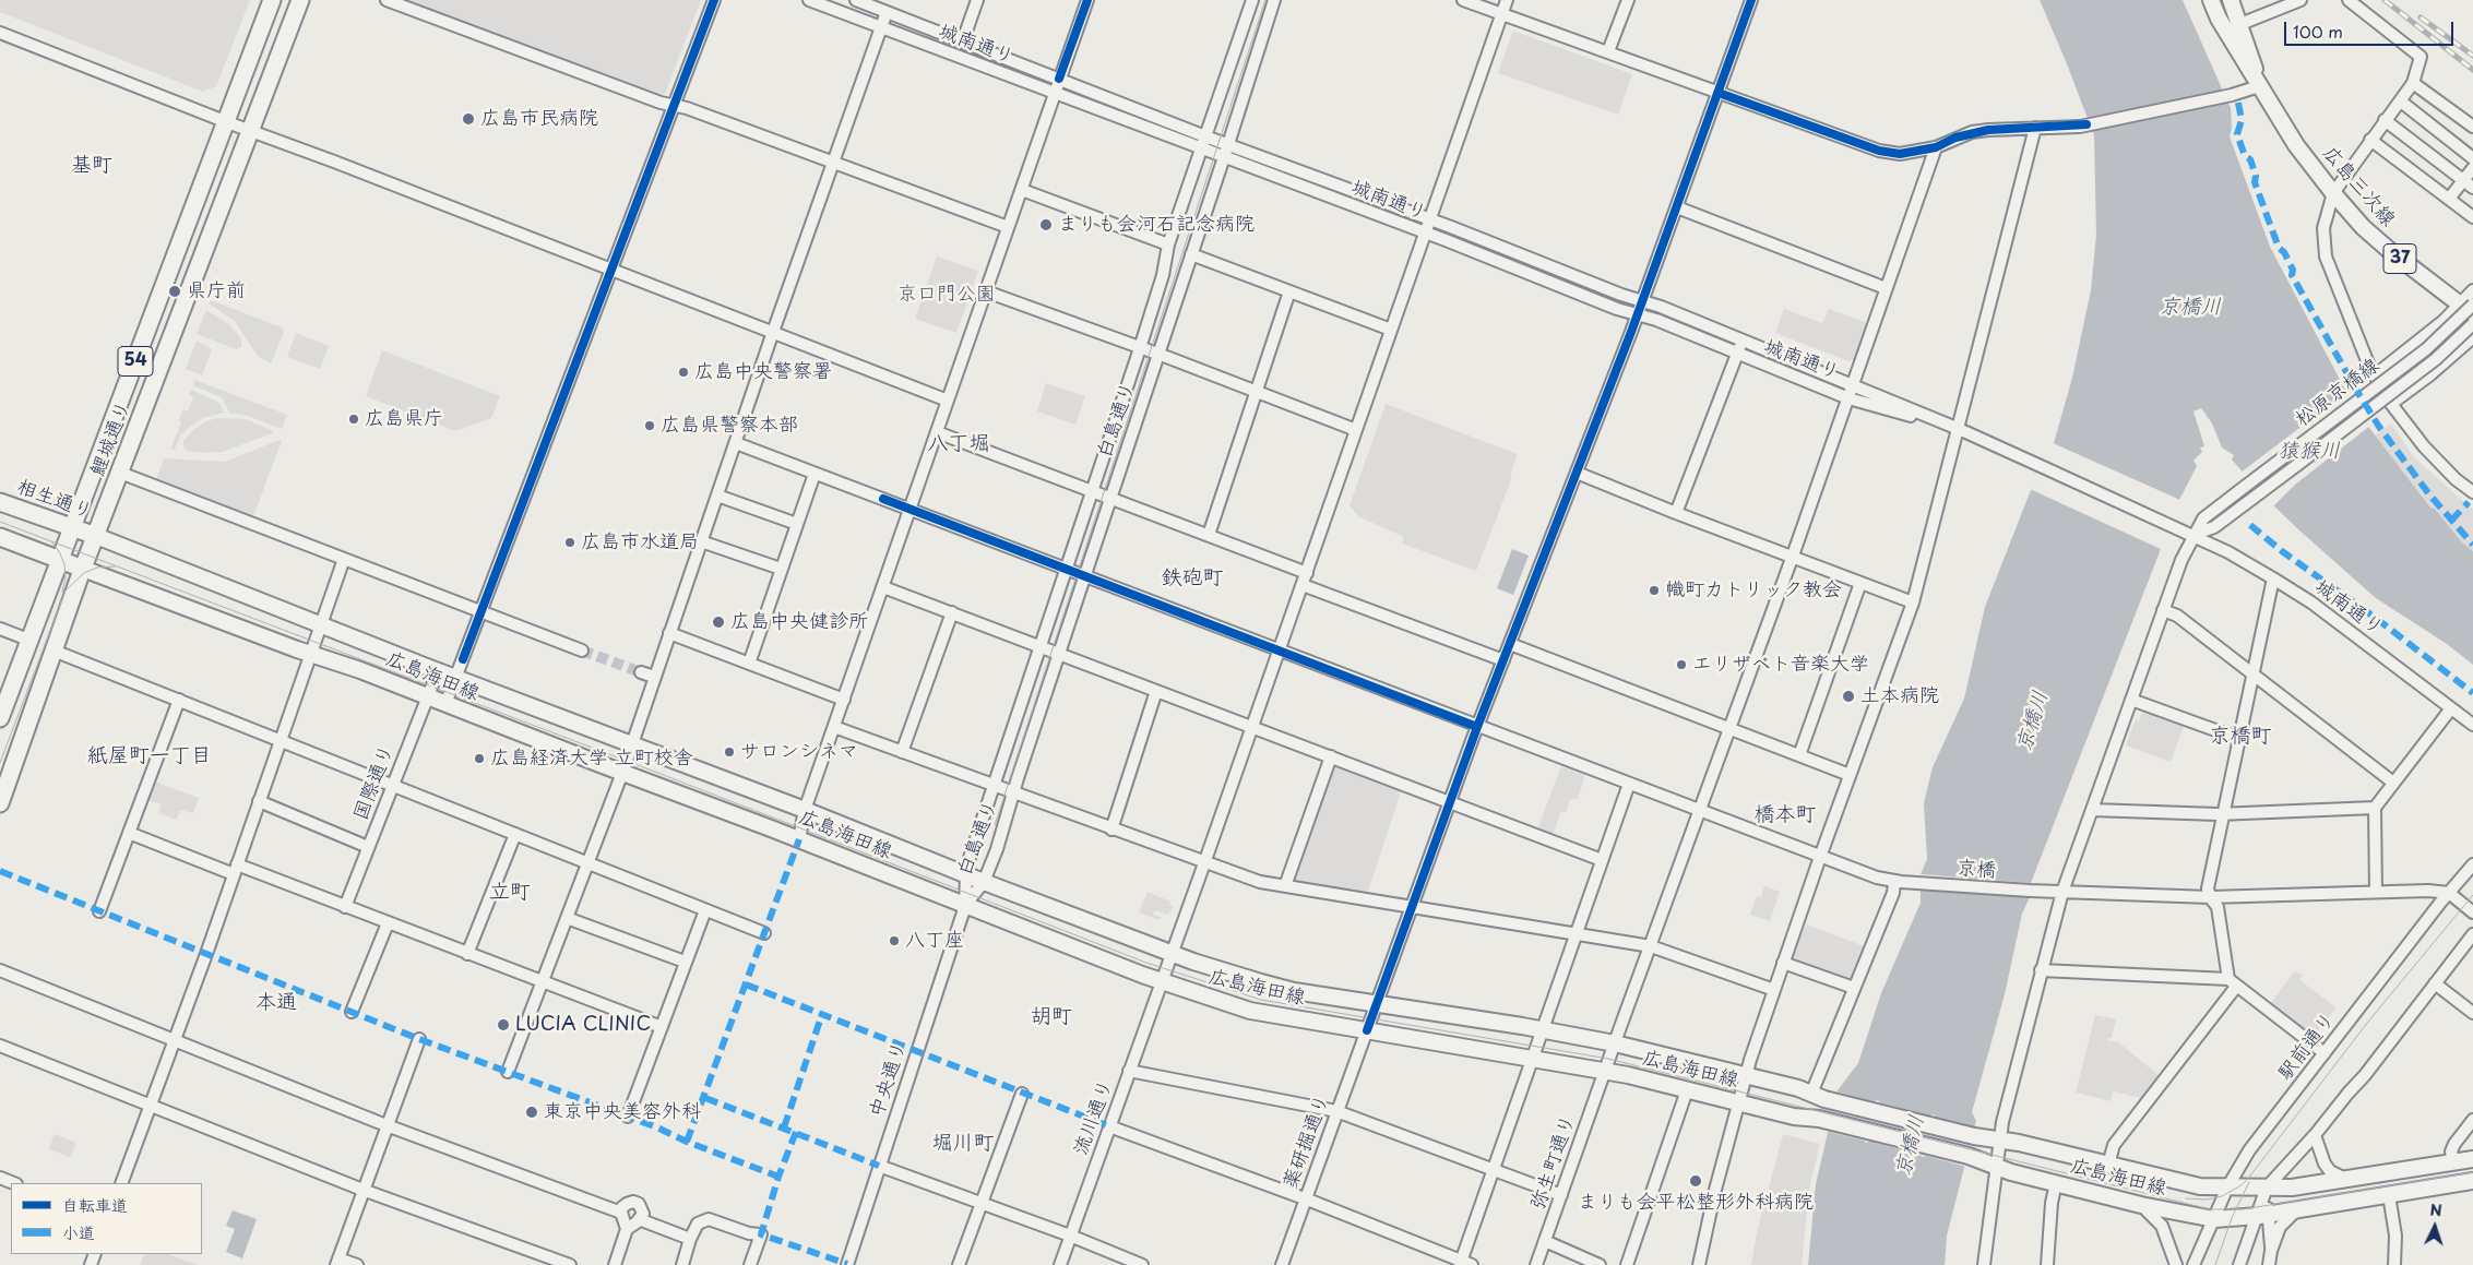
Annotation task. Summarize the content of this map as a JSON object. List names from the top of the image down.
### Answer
{
  "streets": {
    "highway": ["54", "鯉城通り", "相生通り"],
    "main road": ["広島三次線", "37", "広島海田線"],
    "street": [
      "城南通り",
      "松原京橋線",
      "白島通り",
      "国際通り",
      "京橋",
      "駅前通り",
      "中央通り",
      "流川通り",
      "薬研掘通り",
      "弥生町通り"
    ]
  },
  "crossings": [
    ["城南通り", "松原京橋線"],
    ["城南通り", "白島通り"],
    ["城南通り", "流川通り"],
    ["城南通り", "薬研掘通り"],
    ["城南通り", "弥生町通り"],
    ["広島三次線", "松原京橋線"],
    ["白島通り", "広島海田線"],
    ["白島通り", "京橋"],
    ["白島通り", "中央通り"],
    ["鯉城通り", "相生通り"],
    ["鯉城通り", "広島海田線"],
    ["相生通り", "広島海田線"],
    ["広島海田線", "国際通り"],
    ["広島海田線", "駅前通り"],
    ["広島海田線", "中央通り"],
    ["広島海田線", "流川通り"],
    ["広島海田線", "薬研掘通り"],
    ["広島海田線", "弥生町通り"],
    ["京橋", "駅前通り"],
    ["京橋", "流川通り"],
    ["京橋", "薬研掘通り"],
    ["京橋", "弥生町通り"]
  ],
  "districts": [
    "基町",
    "八丁堀",
    "鉄砲町",
    "京橋町",
    "紙屋町一丁目",
    "橋本町",
    "立町",
    "本通",
    "胡町",
    "堀川町"
  ],
  "water": ["京橋川", "猿猴川"],
  "parks": ["京口門公園"],
  "places": [
    "広島市民病院",
    "まりも会河石記念病院",
    "県庁前",
    "広島中央警察署",
    "広島県庁",
    "広島県警察本部",
    "広島市水道局",
    "幟町カトリック教会",
    "広島中央健診所",
    "エリザベト音楽大学",
    "土本病院",
    "サロンシネマ",
    "広島経済大学 立町校舎",
    "八丁座",
    "LUCIA CLINIC",
    "東京中央美容外科",
    "まりも会平松整形外科病院"
  ],
  "legend": ["自転車道", "小道"],
  "scale_bar": "100 m",
  "north": "top"
}
